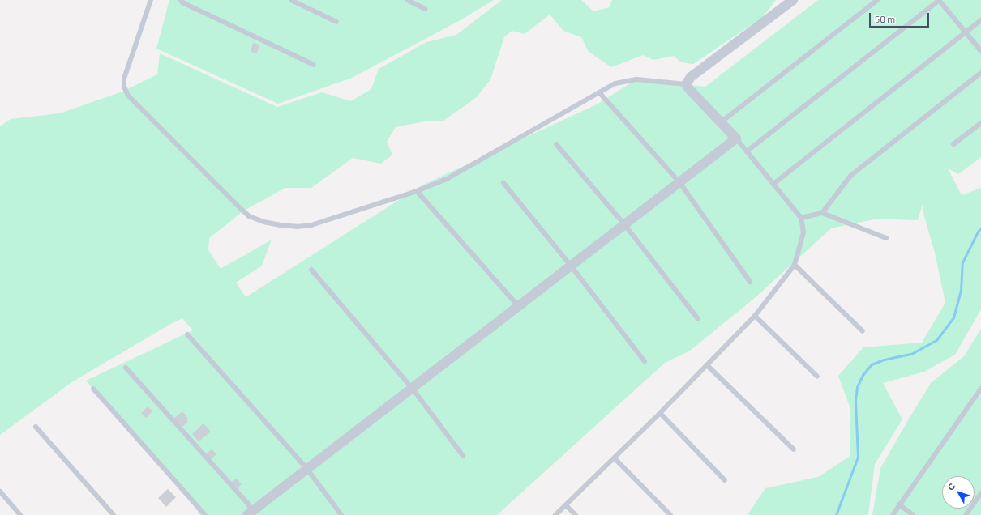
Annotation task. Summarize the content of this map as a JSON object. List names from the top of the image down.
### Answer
{
  "scale_bar": "50 m",
  "north": "top left"
}
